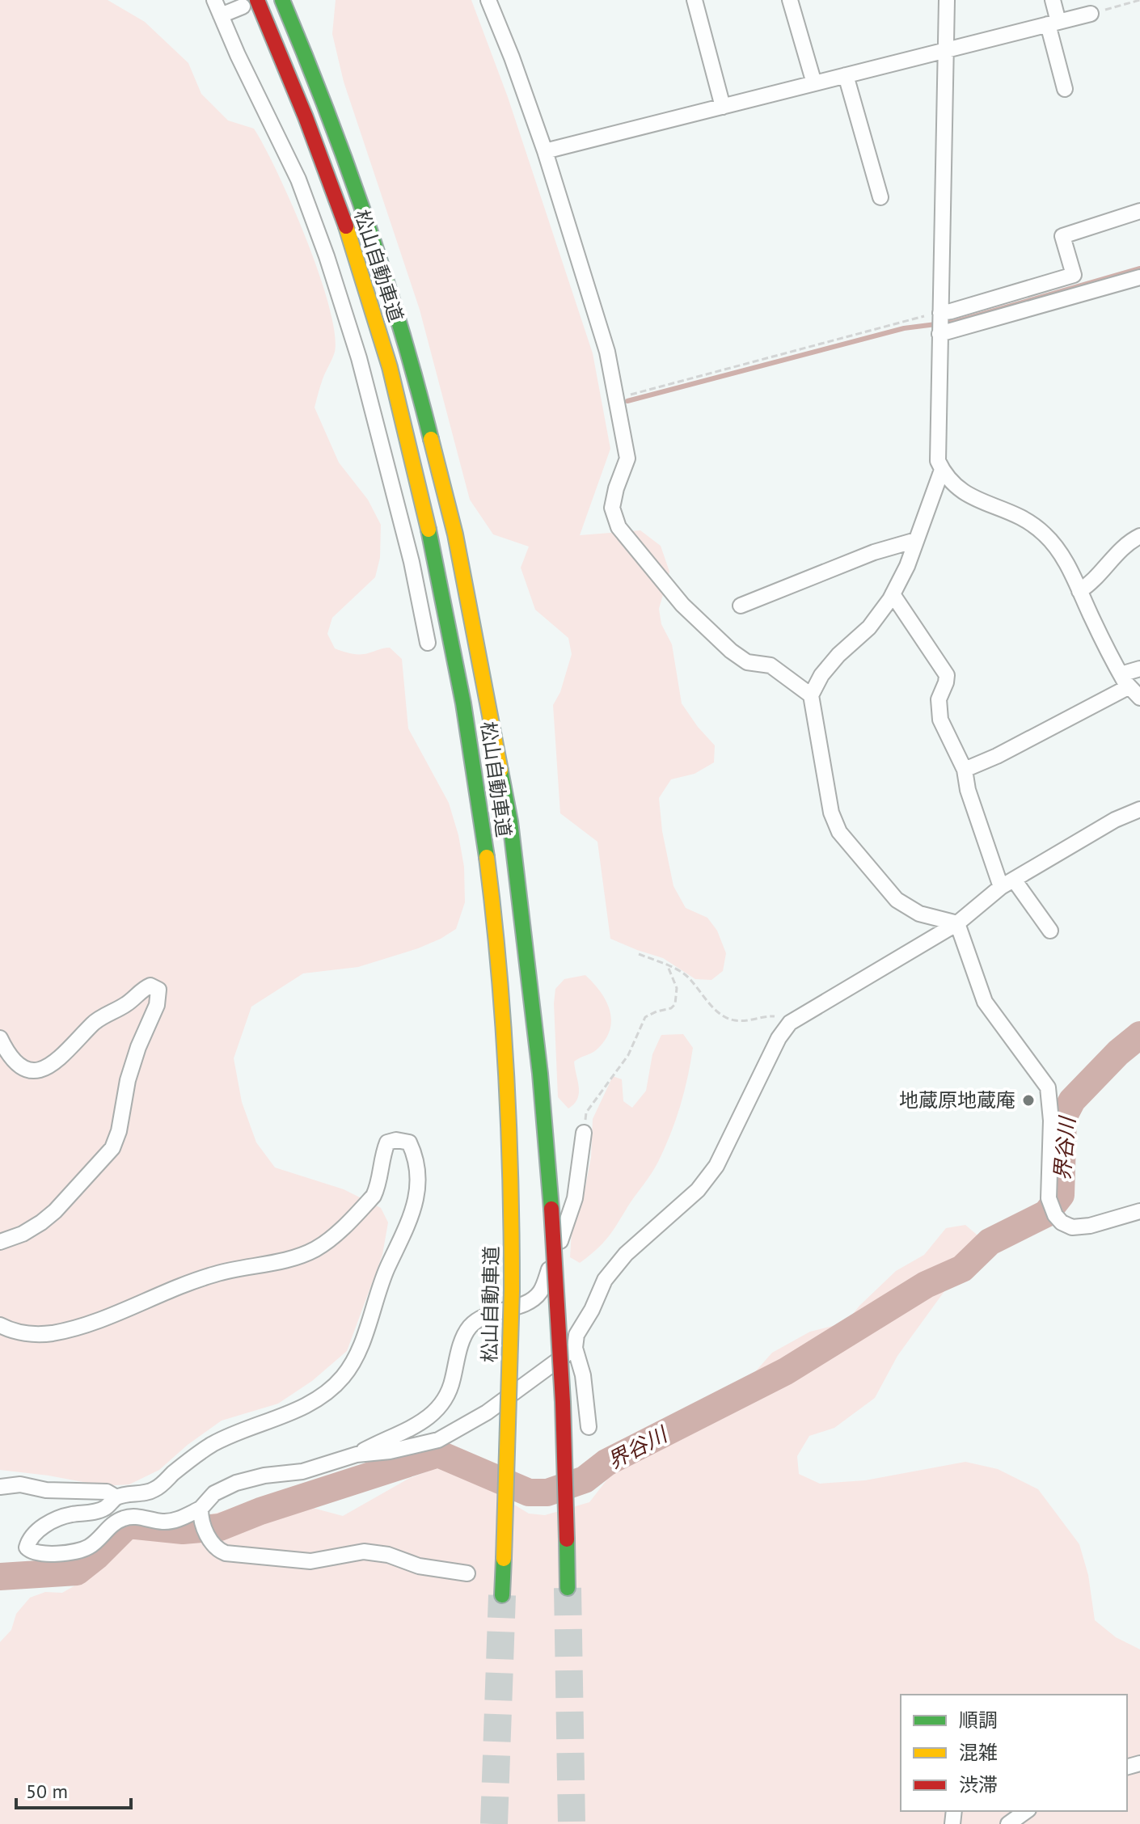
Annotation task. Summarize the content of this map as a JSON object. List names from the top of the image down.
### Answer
{
  "streets": {
    "highway": ["松山自動車道"]
  },
  "water": ["界谷川"],
  "places": ["地蔵原地蔵庵"],
  "legend": ["順調", "混雑", "渋滞"],
  "scale_bar": "50 m"
}
